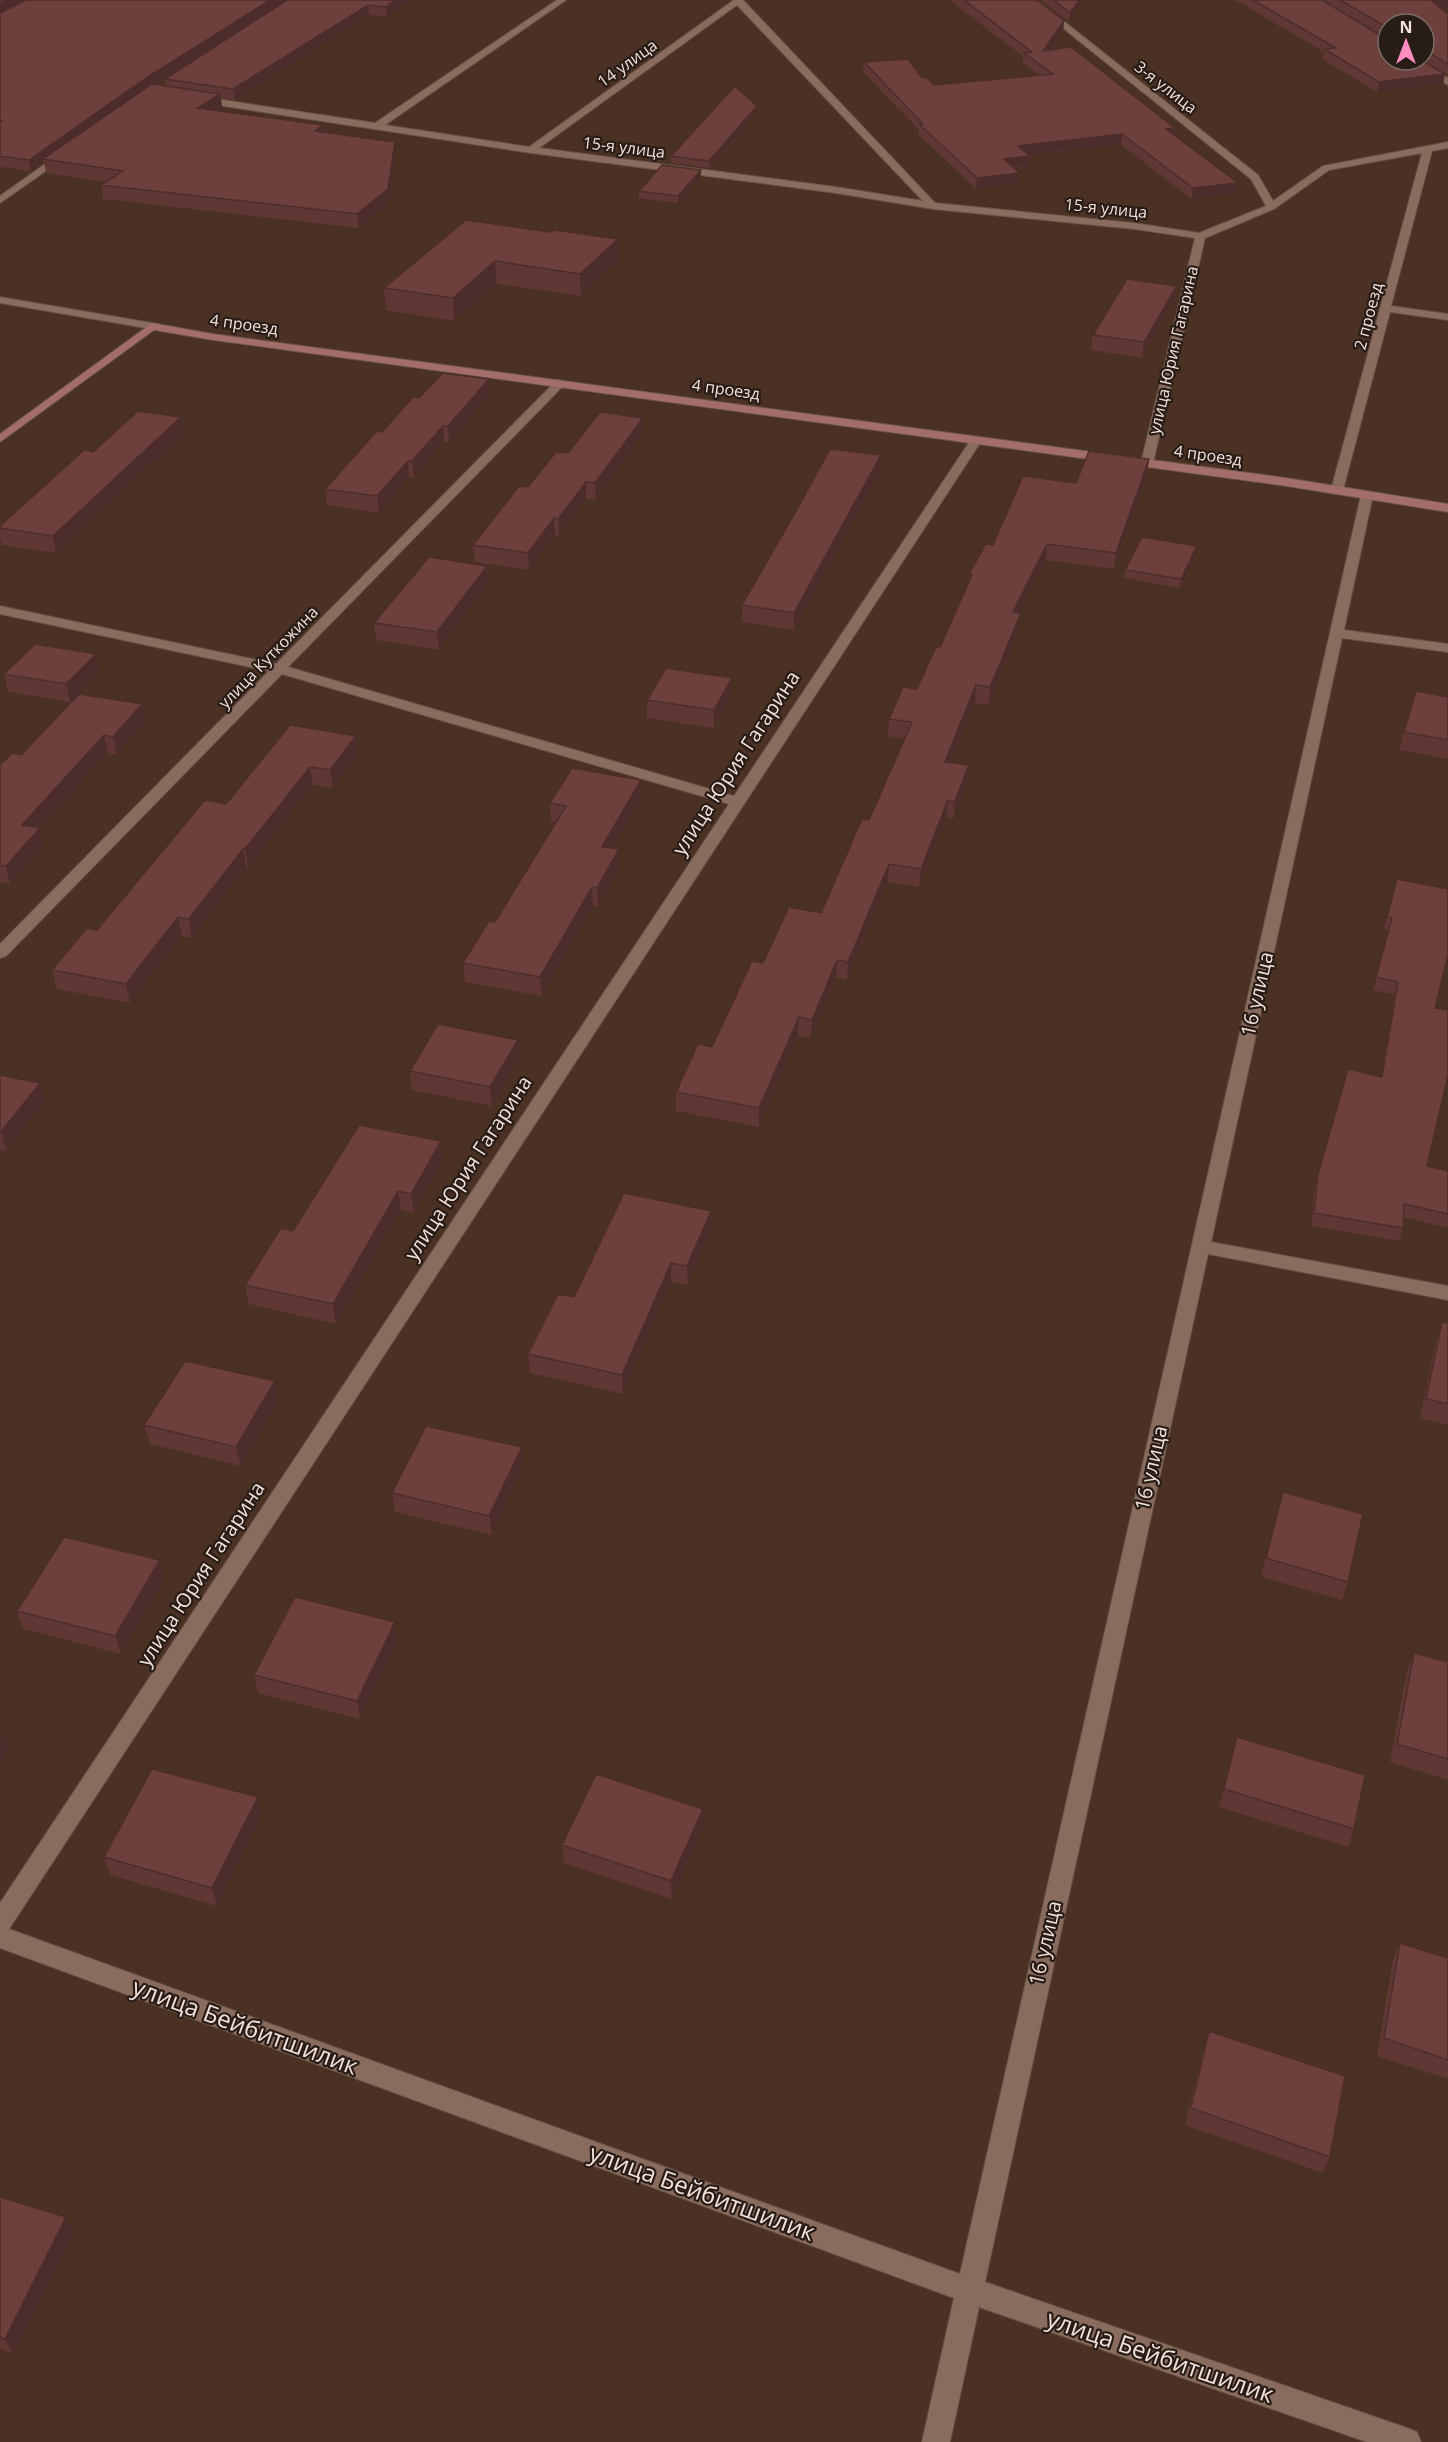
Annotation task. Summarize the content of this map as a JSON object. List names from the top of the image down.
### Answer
{
  "streets": {
    "street": [
      "14 улица",
      "3-я улица",
      "15-я улица",
      "2 проезд",
      "4 проезд",
      "улица Юрия Гагарина",
      "улица Куткожина",
      "16 улица",
      "улица Бейбитшилик"
    ]
  },
  "crossings": [
    ["14 улица", "15-я улица"],
    ["15-я улица", "улица Юрия Гагарина"],
    ["2 проезд", "4 проезд"],
    ["4 проезд", "улица Юрия Гагарина"],
    ["4 проезд", "улица Куткожина"],
    ["4 проезд", "16 улица"],
    ["16 улица", "улица Бейбитшилик"]
  ],
  "north": "top"
}
